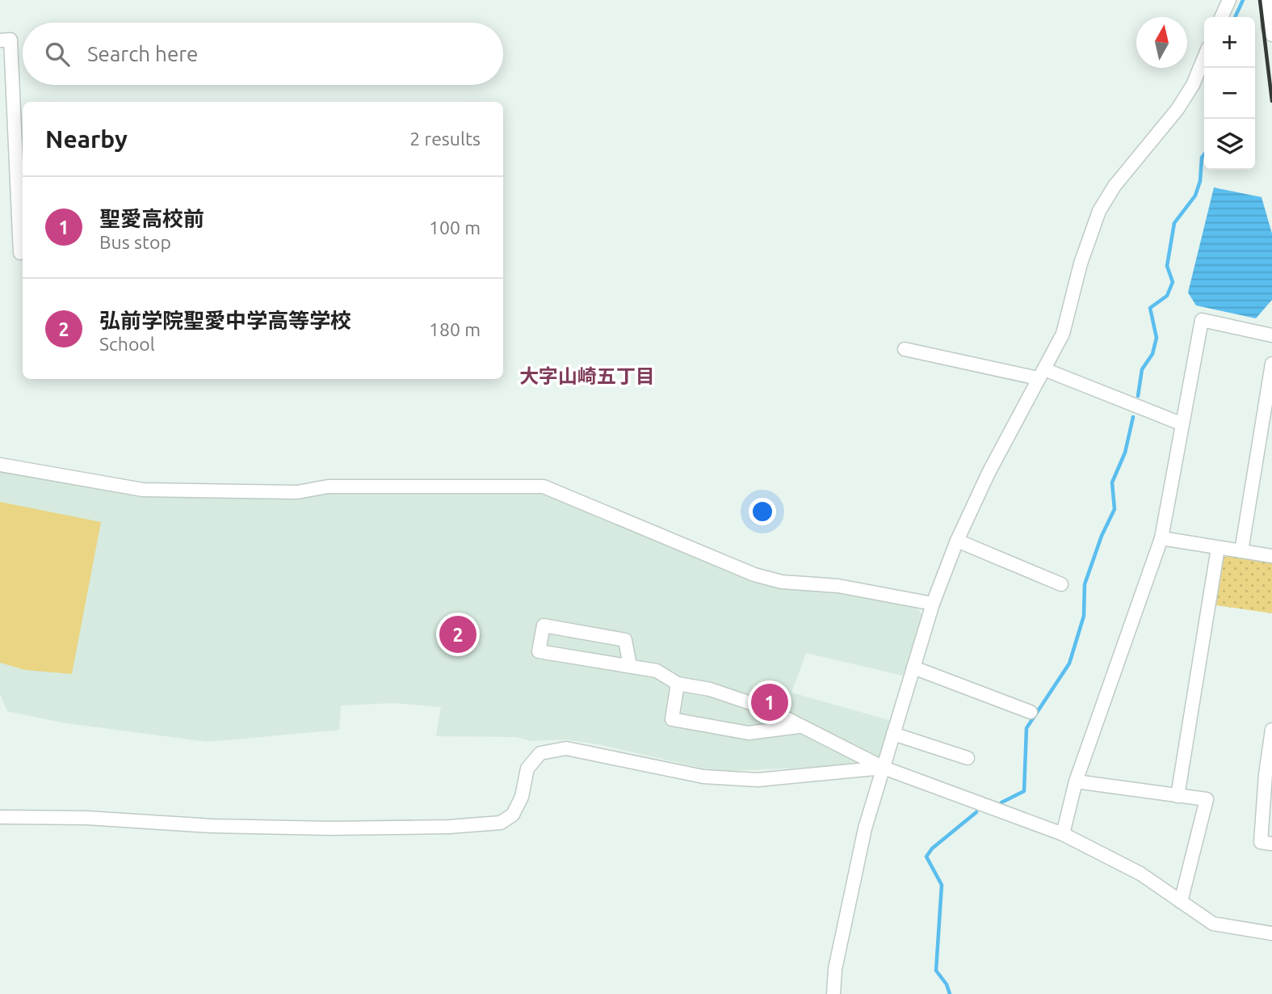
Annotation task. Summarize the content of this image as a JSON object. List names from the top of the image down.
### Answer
{
  "districts": ["大字山崎五丁目"],
  "north": "top",
  "page": {
    "map_buttons": ["+", "−"],
    "search": "Search here",
    "heading": ["Nearby", "2 results"],
    "list": [
      {
        "mark": "1",
        "name": "聖愛高校前",
        "note": "Bus stop",
        "value": "100 m"
      },
      {
        "mark": "2",
        "name": "弘前学院聖愛中学高等学校",
        "note": "School",
        "value": "180 m"
      }
    ],
    "pins": ["2", "1"]
  }
}
